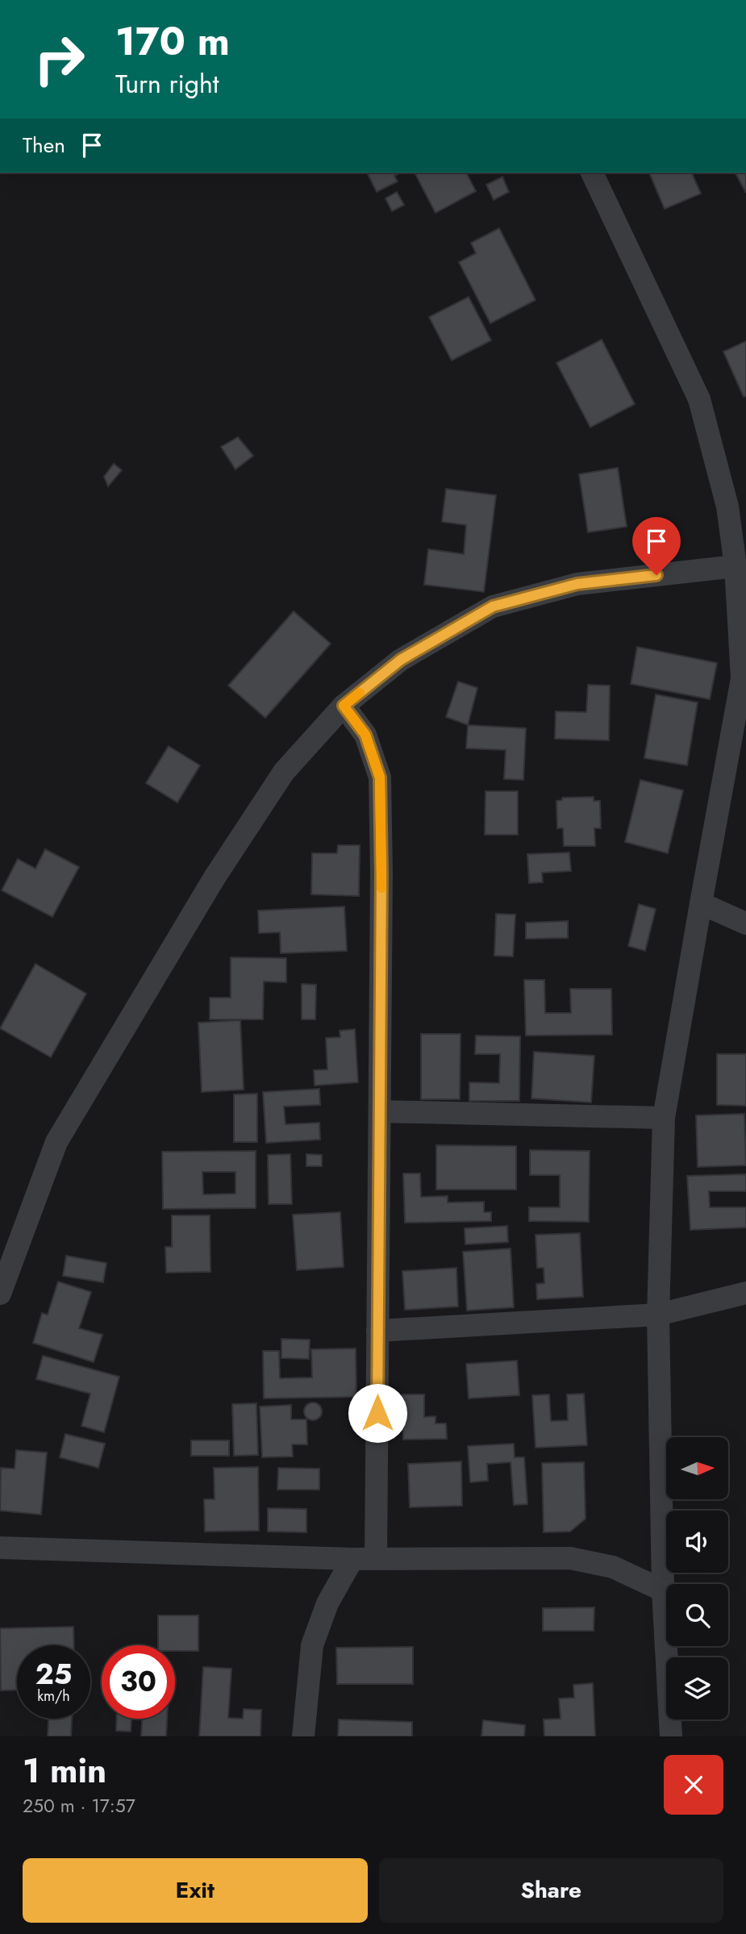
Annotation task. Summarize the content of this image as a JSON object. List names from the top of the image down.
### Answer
{
  "north": "right",
  "page": {
    "turn": ["170 m", "Turn right"],
    "then": "Then",
    "speed": "25 km/h",
    "limit": "30",
    "heading": ["1 min", "250 m · 17:57"],
    "buttons": ["Exit", "Share"]
  }
}
